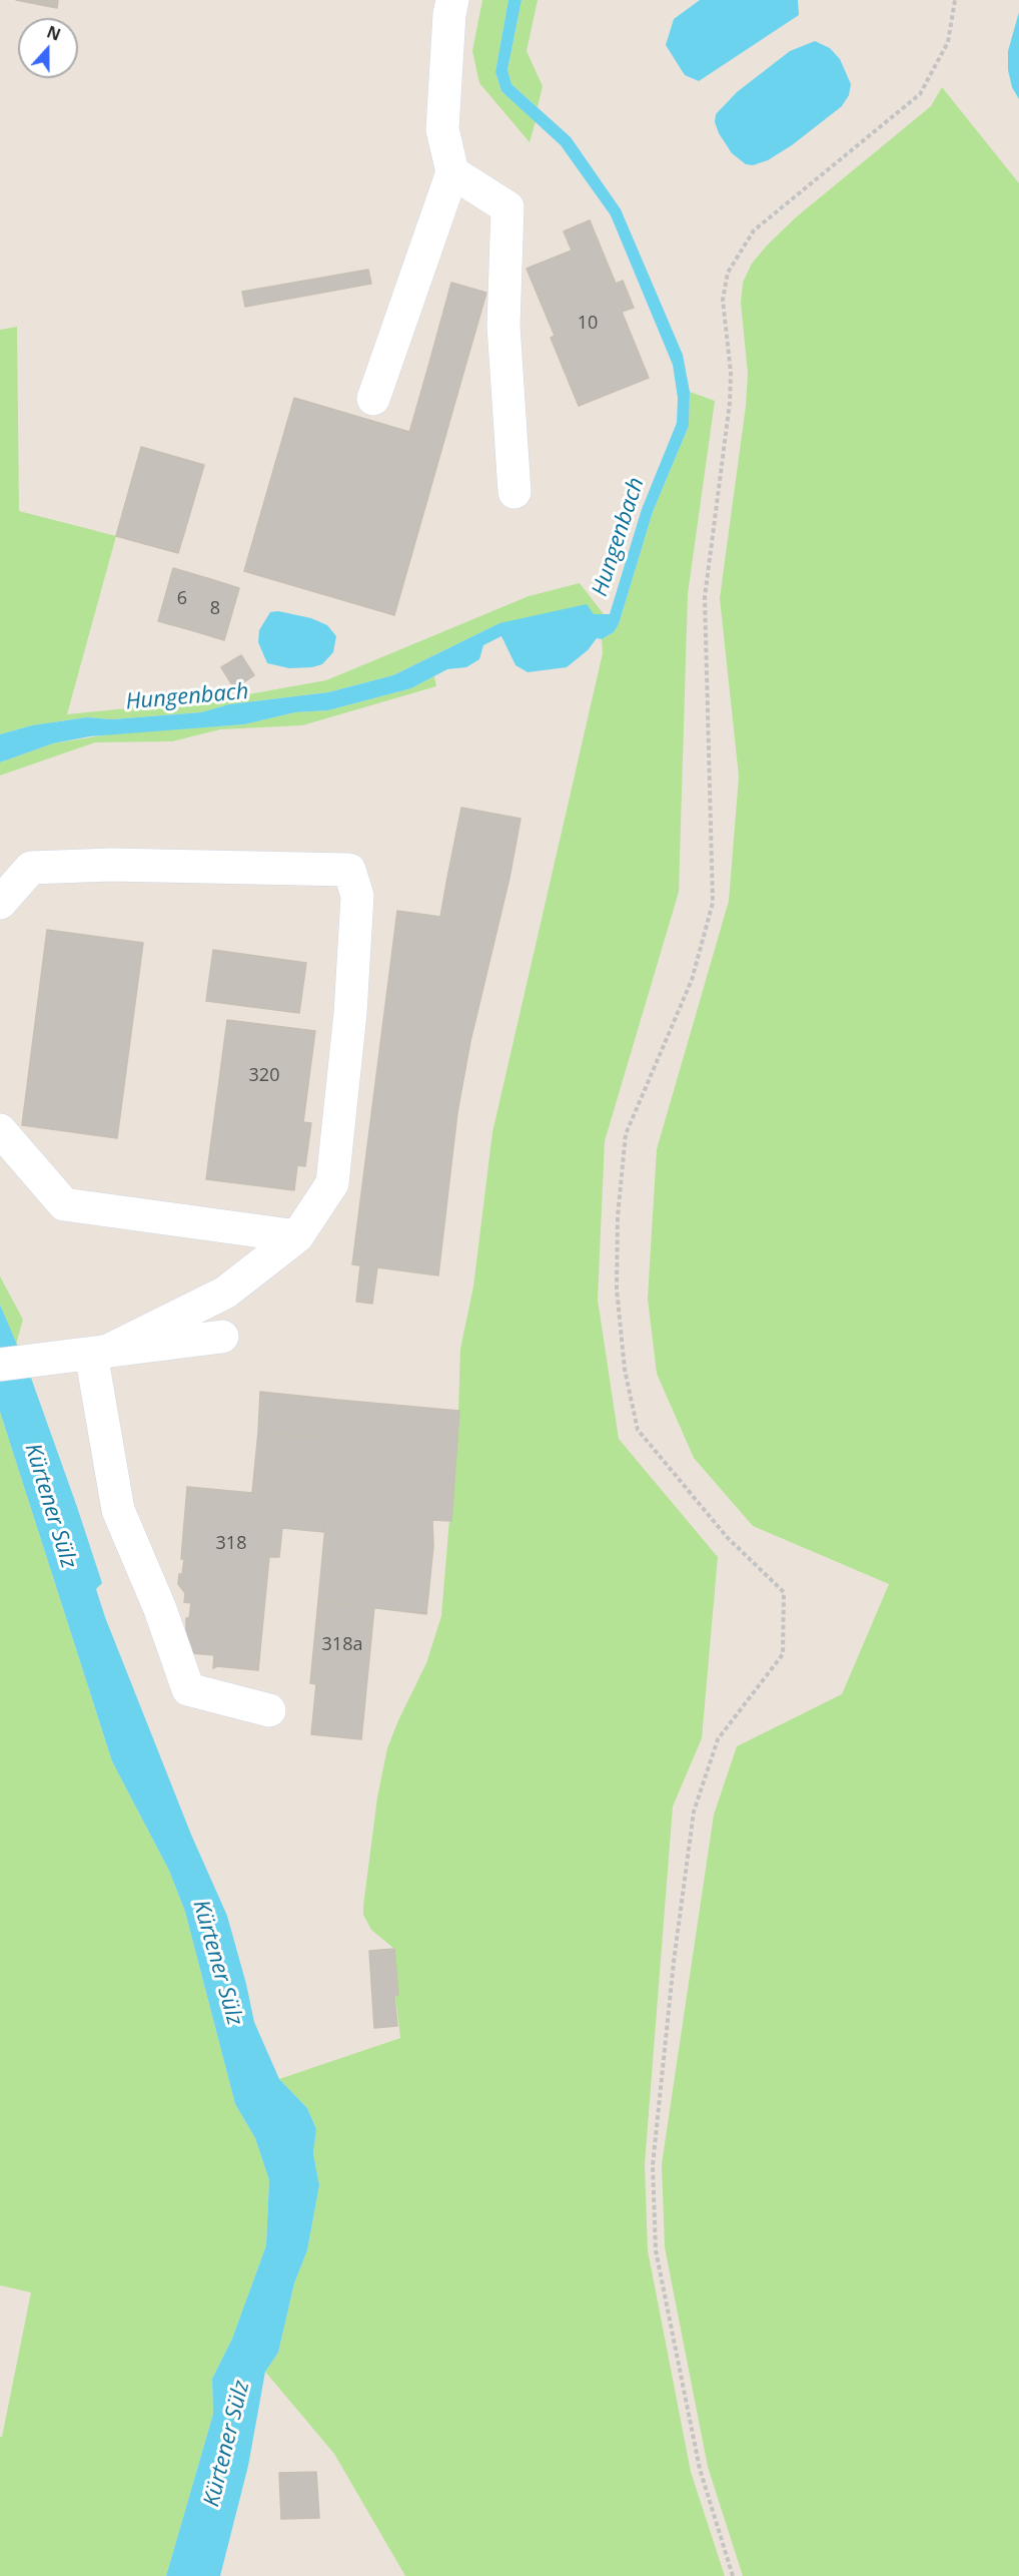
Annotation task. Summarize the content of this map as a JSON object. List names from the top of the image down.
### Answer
{
  "water": ["Hungenbach", "Kürtener Sülz"],
  "house_numbers": [
    "10",
    "6",
    "8",
    "320",
    "318",
    "318a"
  ],
  "north": "top"
}
